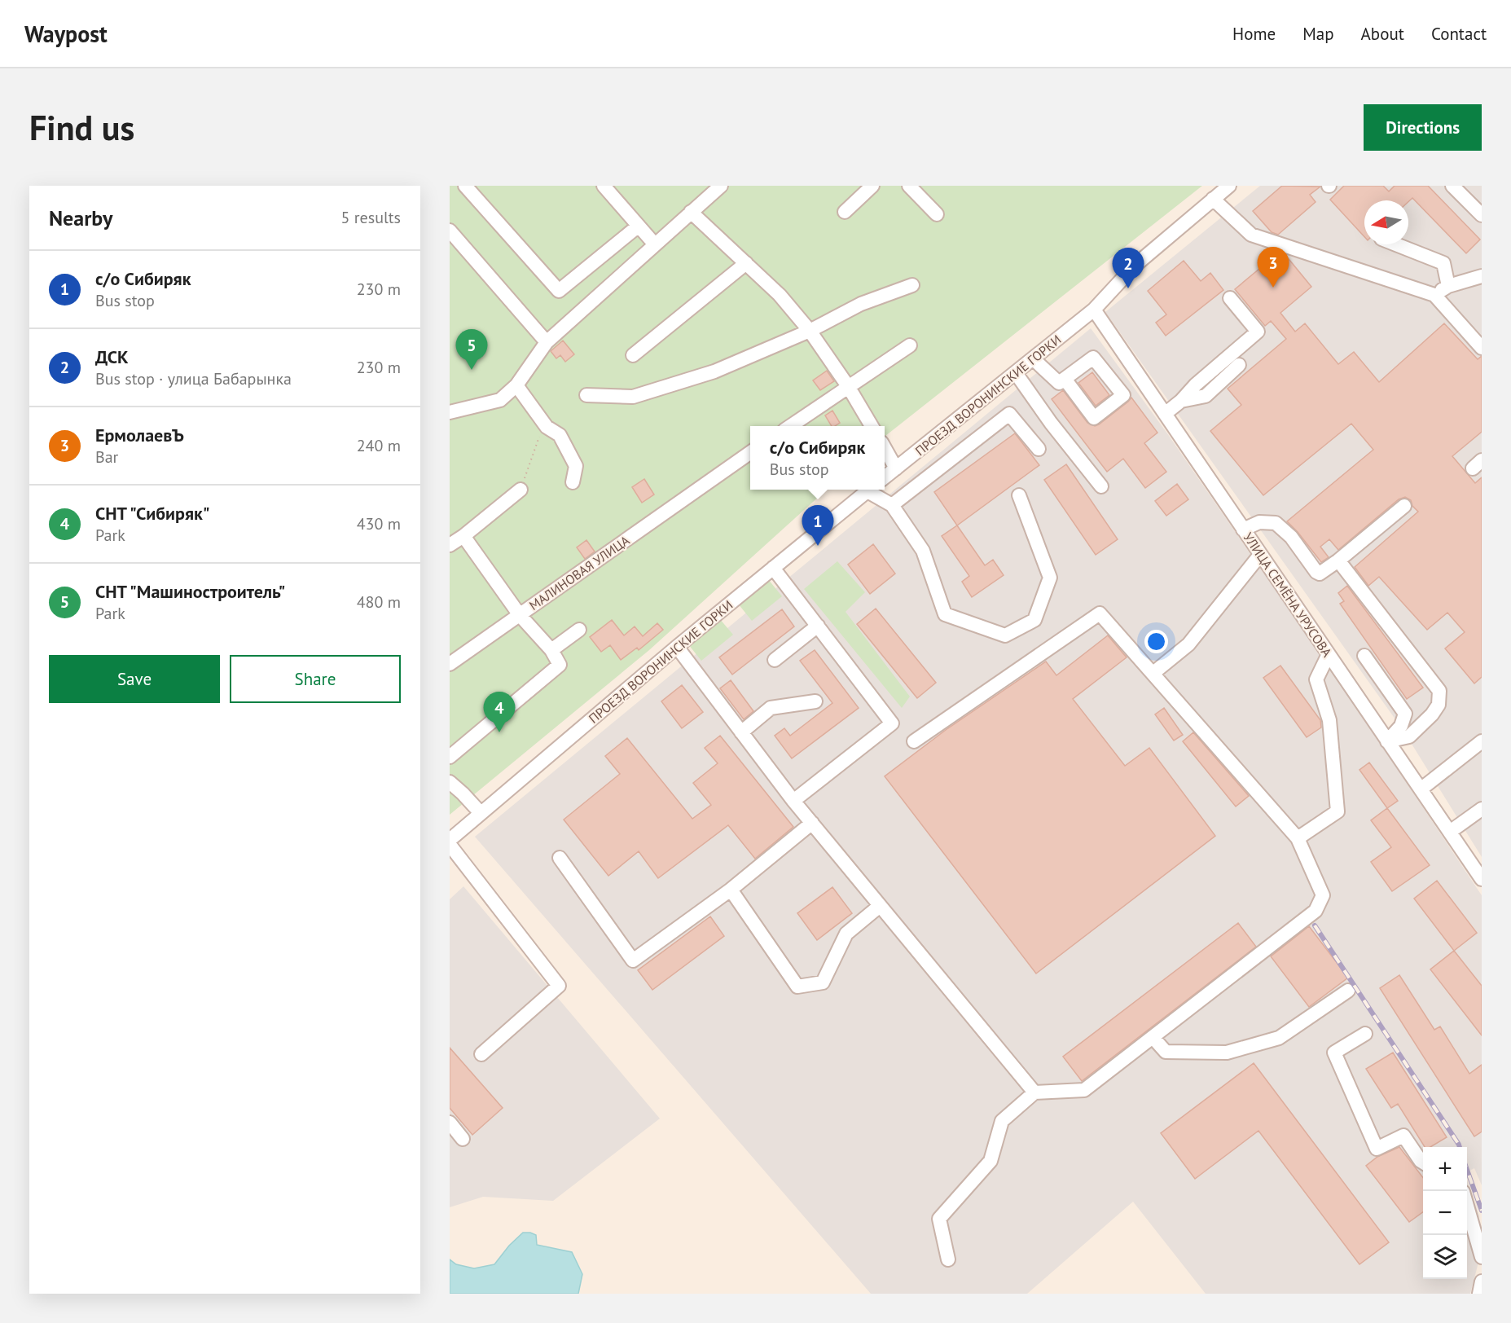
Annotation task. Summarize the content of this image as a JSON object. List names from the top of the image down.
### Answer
{
  "streets": {
    "street": ["ПРОЕЗД ВОРОНИНСКИЕ ГОРКИ", "МАЛИНОВАЯ УЛИЦА", "УЛИЦА СЕМЁНА УРУСОВА"]
  },
  "crossings": [
    ["ПРОЕЗД ВОРОНИНСКИЕ ГОРКИ", "УЛИЦА СЕМЁНА УРУСОВА"]
  ],
  "north": "left",
  "page": {
    "header": "Waypost",
    "nav": [
      "Home",
      "Map",
      "About",
      "Contact"
    ],
    "buttons": [
      "Directions",
      ["Save", "Share"]
    ],
    "title": "Find us",
    "heading": ["Nearby", "5 results"],
    "pins": [
      "3",
      "2",
      "5",
      "1",
      "4"
    ],
    "list": [
      {
        "mark": "1",
        "name": "с/о Сибиряк",
        "note": "Bus stop",
        "value": "230 m"
      },
      {
        "mark": "2",
        "name": "ДСК",
        "note": "Bus stop · улица Бабарынка",
        "value": "230 m"
      },
      {
        "mark": "3",
        "name": "ЕрмолаевЪ",
        "note": "Bar",
        "value": "240 m"
      },
      {
        "mark": "4",
        "name": "СНТ \"Сибиряк\"",
        "note": "Park",
        "value": "430 m"
      },
      {
        "mark": "5",
        "name": "СНТ \"Машиностроитель\"",
        "note": "Park",
        "value": "480 m"
      }
    ],
    "popup": ["с/о Сибиряк", "Bus stop"],
    "map_buttons": ["+", "−"]
  }
}
